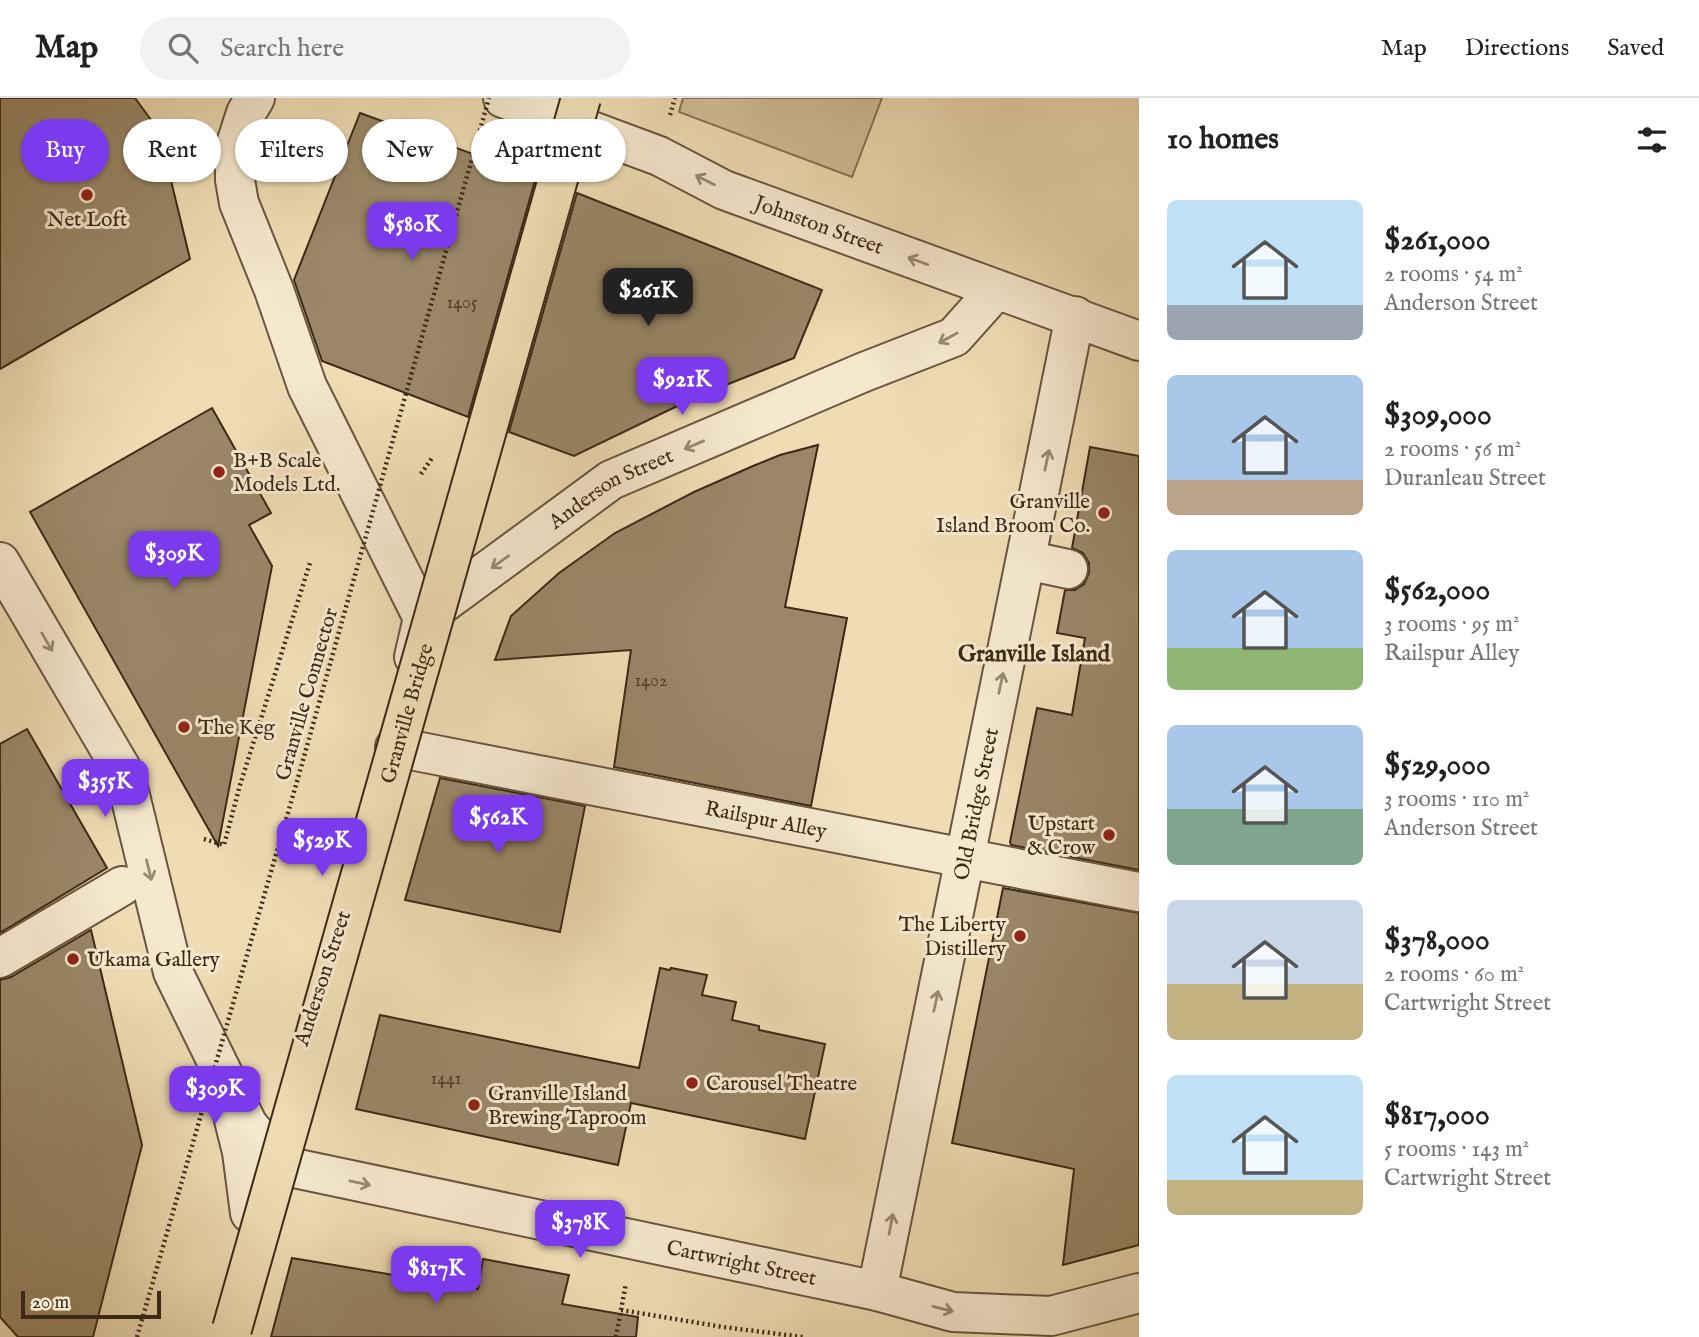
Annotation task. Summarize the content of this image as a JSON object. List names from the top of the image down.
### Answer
{
  "streets": {
    "highway": ["Granville Bridge"],
    "street": [
      "Johnston Street",
      "Anderson Street",
      "Old Bridge Street",
      "Railspur Alley",
      "Cartwright Street"
    ],
    "path": ["Granville Connector"]
  },
  "crossings": [
    ["Johnston Street", "Anderson Street"],
    ["Johnston Street", "Old Bridge Street"],
    ["Anderson Street", "Granville Bridge"],
    ["Anderson Street", "Railspur Alley"],
    ["Anderson Street", "Cartwright Street"],
    ["Old Bridge Street", "Railspur Alley"],
    ["Old Bridge Street", "Cartwright Street"]
  ],
  "one_way": [
    "Johnston Street",
    "Anderson Street",
    "Old Bridge Street",
    "Cartwright Street"
  ],
  "districts": ["Granville Island"],
  "places": [
    "Net Loft",
    "B+B Scale Models Ltd.",
    "Granville Island Broom Co.",
    "The Keg",
    "Upstart & Crow",
    "The Liberty Distillery",
    "Ukama Gallery",
    "Carousel Theatre",
    "Granville Island Brewing Taproom"
  ],
  "house_numbers": ["1405", "1402", "1441"],
  "scale_bar": "20 m",
  "page": {
    "header": "Map",
    "search": "Search here",
    "nav": ["Map", "Directions", "Saved"],
    "heading": "10 homes",
    "chip": [
      "Buy",
      "Rent",
      "Filters",
      "New",
      "Apartment"
    ],
    "list": [
      {
        "name": "$261,000",
        "note": "2 rooms · 54 m² · Anderson Street"
      },
      {
        "name": "$309,000",
        "note": "2 rooms · 56 m² · Duranleau Street"
      },
      {
        "name": "$562,000",
        "note": "3 rooms · 95 m² · Railspur Alley"
      },
      {
        "name": "$529,000",
        "note": "3 rooms · 110 m² · Anderson Street"
      },
      {
        "name": "$378,000",
        "note": "2 rooms · 60 m² · Cartwright Street"
      },
      {
        "name": "$817,000",
        "note": "5 rooms · 143 m² · Cartwright Street"
      }
    ],
    "price": [
      "$580K",
      "$261K",
      "$921K",
      "$309K",
      "$355K",
      "$562K",
      "$529K",
      "$309K",
      "$378K",
      "$817K"
    ],
    "scale": "20 m"
  }
}
